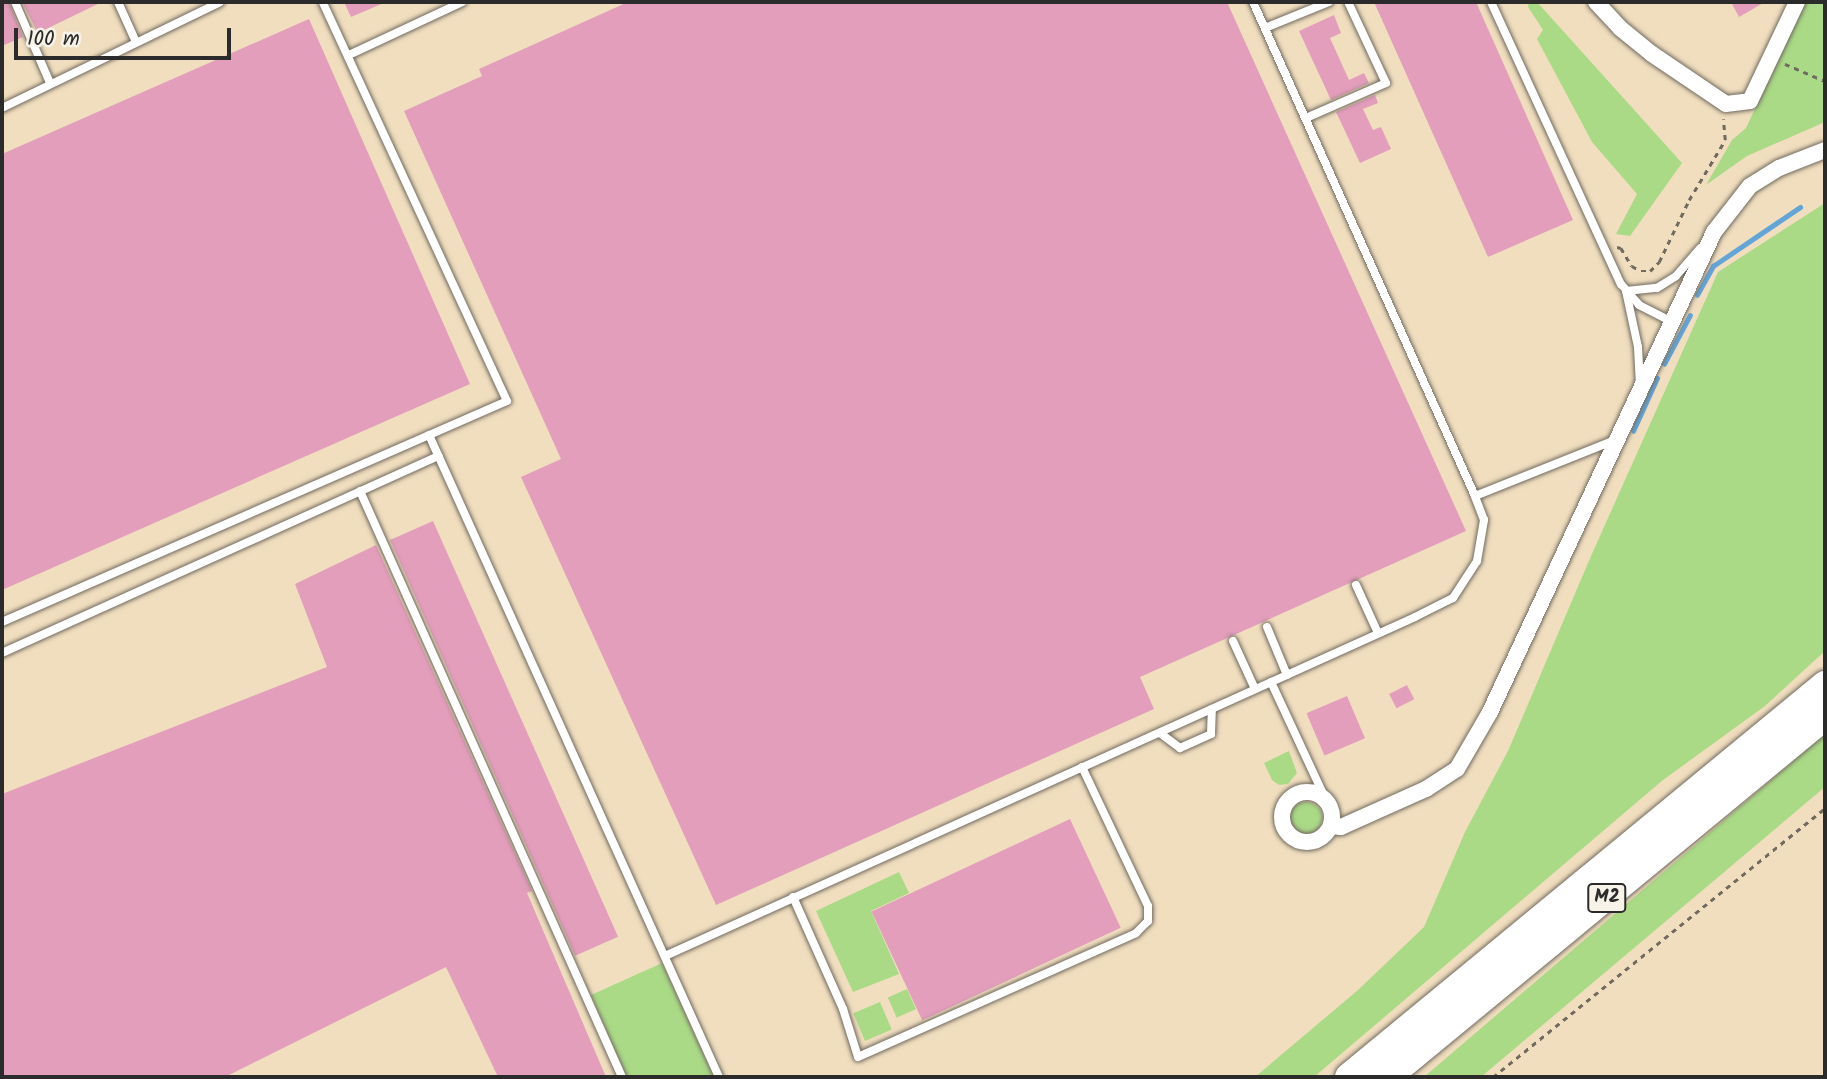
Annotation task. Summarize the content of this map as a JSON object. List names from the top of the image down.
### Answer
{
  "streets": {
    "highway": ["M2"]
  },
  "scale_bar": "100 m"
}
